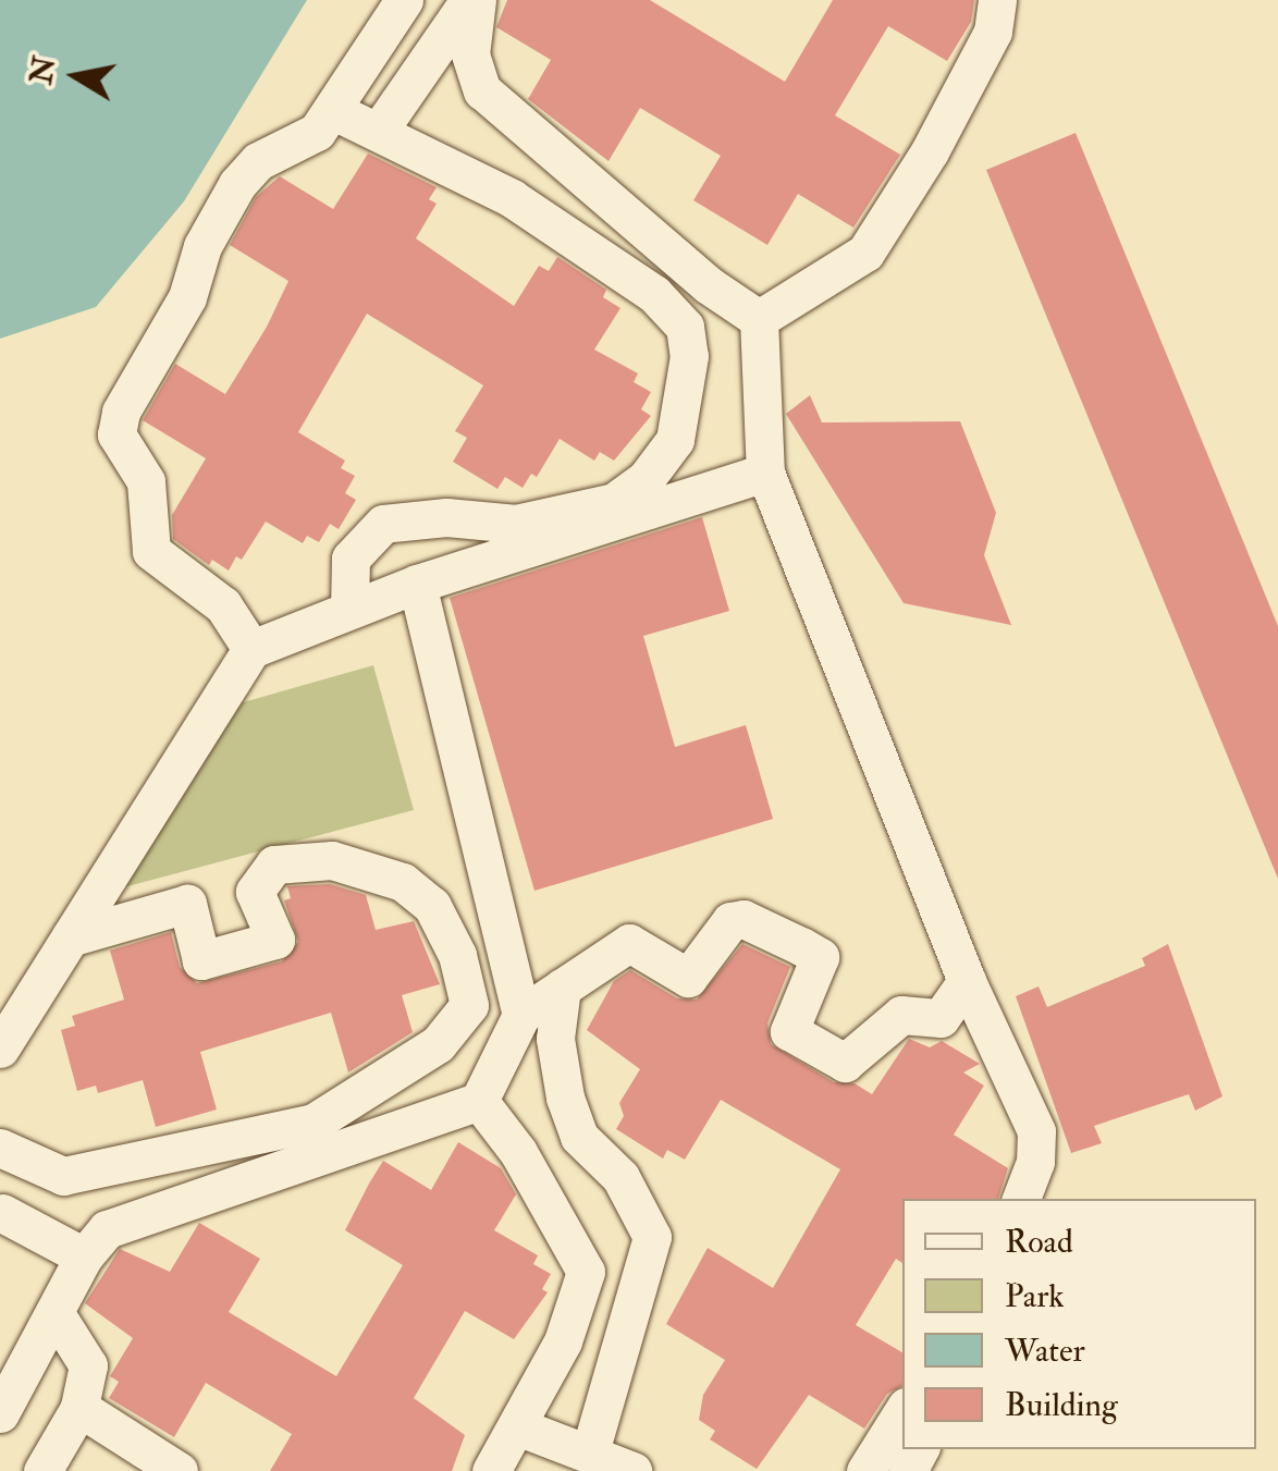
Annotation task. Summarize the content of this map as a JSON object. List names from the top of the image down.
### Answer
{
  "legend": [
    "Road",
    "Park",
    "Water",
    "Building"
  ],
  "north": "left"
}
